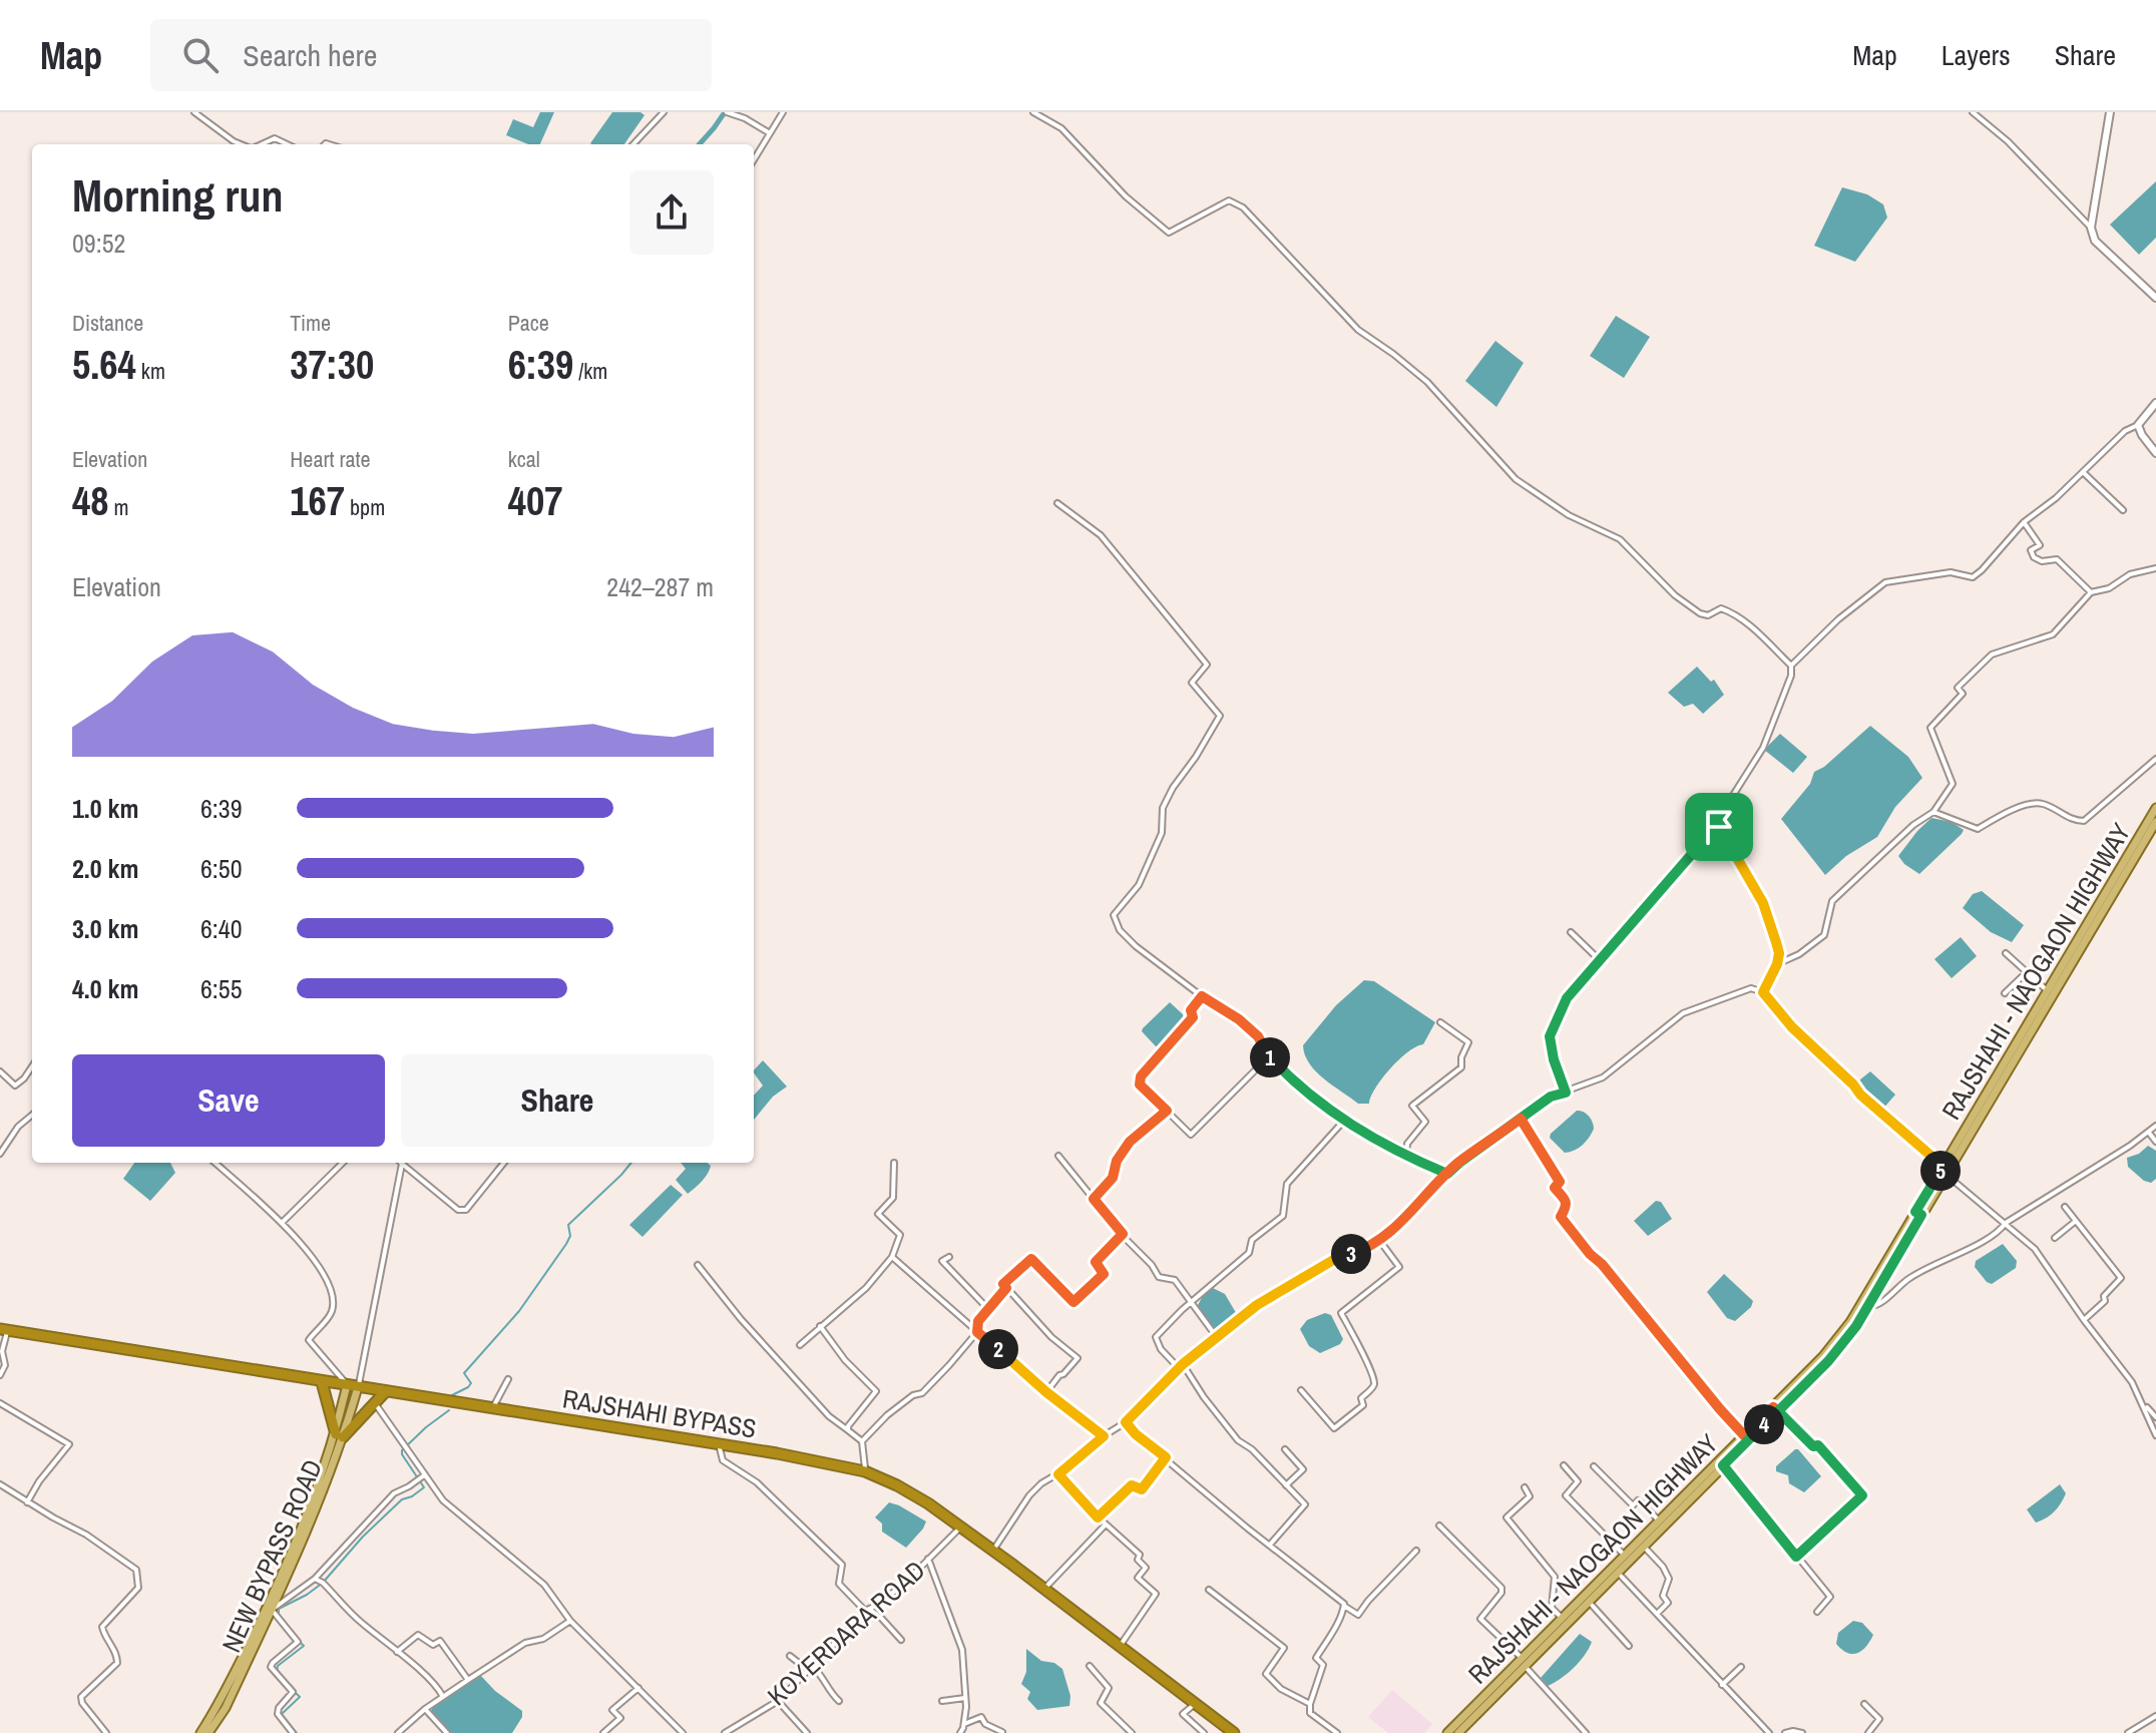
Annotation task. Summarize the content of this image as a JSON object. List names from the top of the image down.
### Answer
{
  "streets": {
    "highway": ["RAJSHAHI BYPASS"],
    "main road": ["RAJSHAHI - NAOGAON HIGHWAY", "NEW BYPASS ROAD"],
    "street": ["KOYERDARA ROAD"]
  },
  "crossings": [
    ["RAJSHAHI BYPASS", "NEW BYPASS ROAD"],
    ["RAJSHAHI BYPASS", "KOYERDARA ROAD"]
  ],
  "page": {
    "header": "Map",
    "search": "Search here",
    "nav": ["Map", "Layers", "Share"],
    "heading": ["Morning run", "09:52"],
    "stats": [
      ["Distance", "5.64 km"],
      ["Time", "37:30"],
      ["Pace", "6:39 /km"],
      ["Elevation", "48 m"],
      ["Heart rate", "167 bpm"],
      ["kcal", "407"]
    ],
    "chart": ["Elevation", "242–287 m"],
    "list": [
      {
        "name": "1.0 km",
        "note": "6:39"
      },
      {
        "name": "2.0 km",
        "note": "6:50"
      },
      {
        "name": "3.0 km",
        "note": "6:40"
      },
      {
        "name": "4.0 km",
        "note": "6:55"
      }
    ],
    "pins": [
      "1",
      "5",
      "3",
      "2",
      "4"
    ],
    "buttons": ["Save", "Share"]
  }
}
